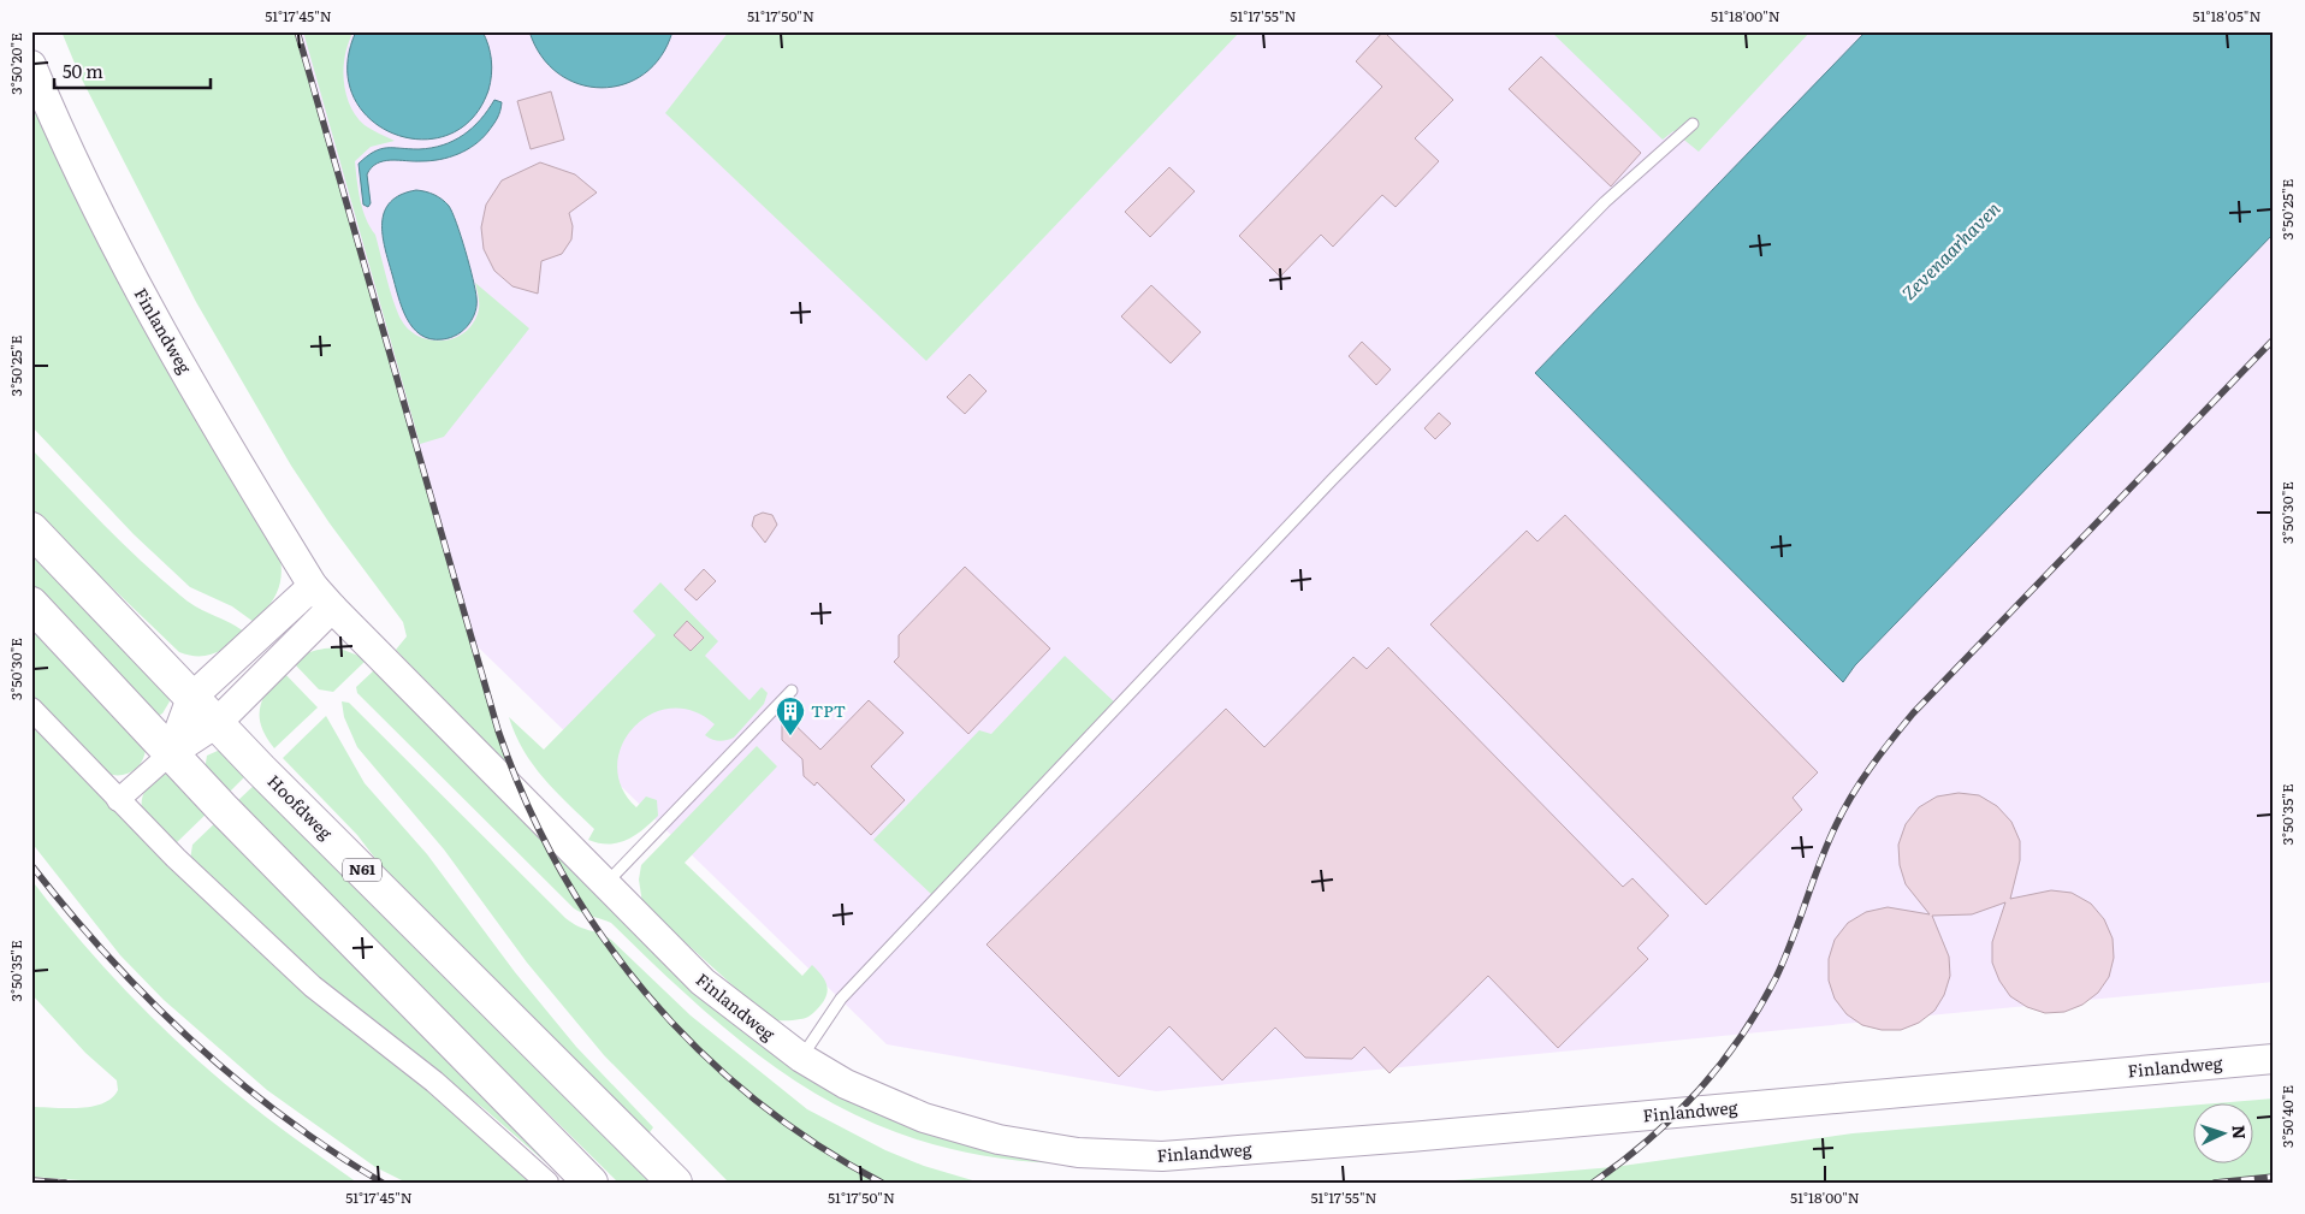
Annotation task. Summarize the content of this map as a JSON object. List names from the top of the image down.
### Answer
{
  "streets": {
    "main road": ["Hoofdweg", "N61"],
    "street": ["Finlandweg"]
  },
  "water": ["Zevenaarhaven"],
  "places": {
    "building": ["TPT"]
  },
  "scale_bar": "50 m",
  "north": "right",
  "coordinates": [
    "51°17'45\"N",
    "51°17'50\"N",
    "51°17'55\"N",
    "51°18'00\"N",
    "51°18'05\"N",
    "3°50'20\"E",
    "3°50'25\"E",
    "3°50'30\"E",
    "3°50'35\"E",
    "3°50'40\"E"
  ]
}
